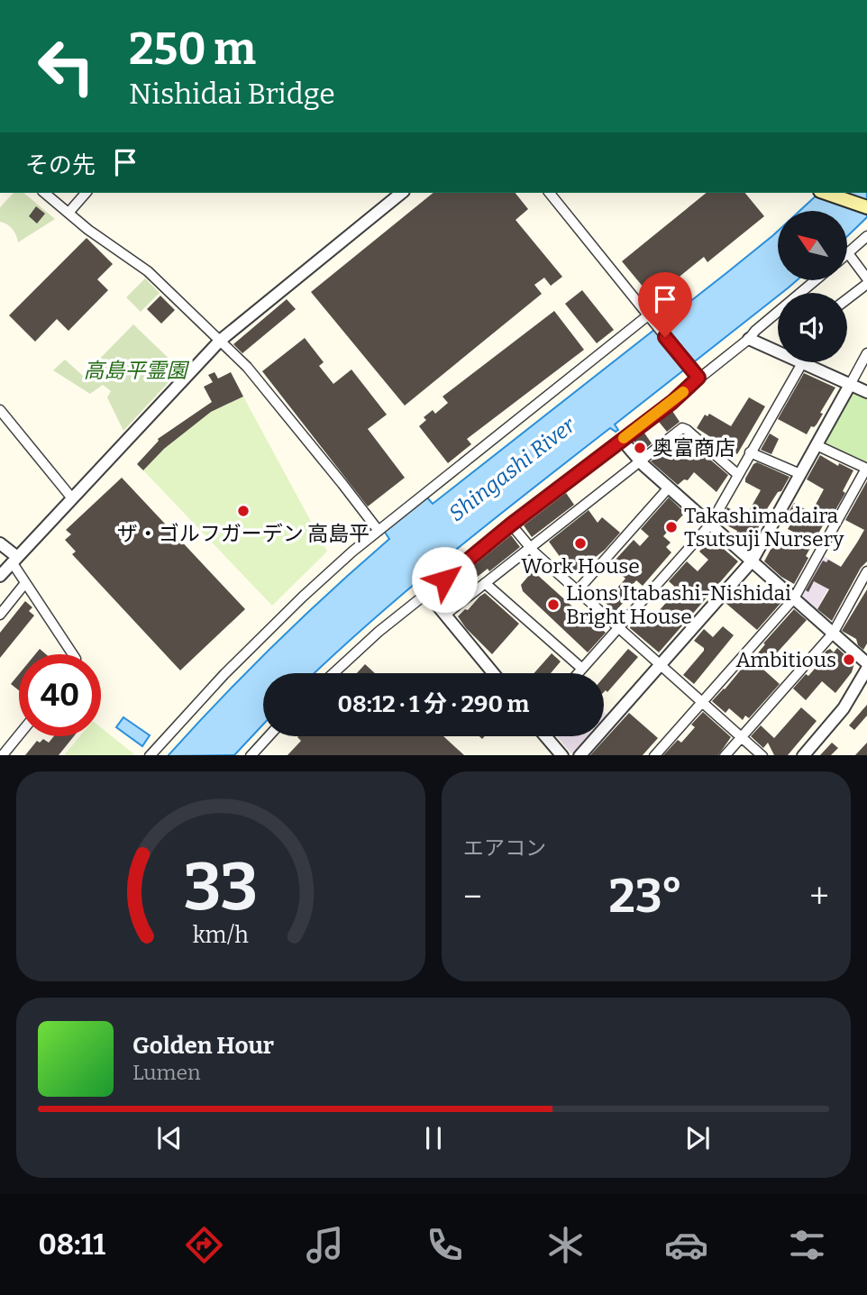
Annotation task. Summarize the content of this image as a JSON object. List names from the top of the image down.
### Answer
{
  "water": ["Shingashi River"],
  "parks": ["高島平霊園"],
  "places": [
    "奥富商店",
    "ザ・ゴルフガーデン 高島平",
    "Takashimadaira Tsutsuji Nursery",
    "Work House",
    "Lions Itabashi-Nishidai Bright House",
    "Ambitious"
  ],
  "north": "top left",
  "page": {
    "turn": ["250 m", "Nishidai Bridge"],
    "then": "その先",
    "limit": "40",
    "trip": "08:12 · 1 分 · 290 m",
    "tile": "エアコン",
    "heat": ["−", "23°", "+"],
    "song": ["Golden Hour", "Lumen"],
    "tabs": "08:11",
    "gauge": ["33", "km/h"]
  }
}
